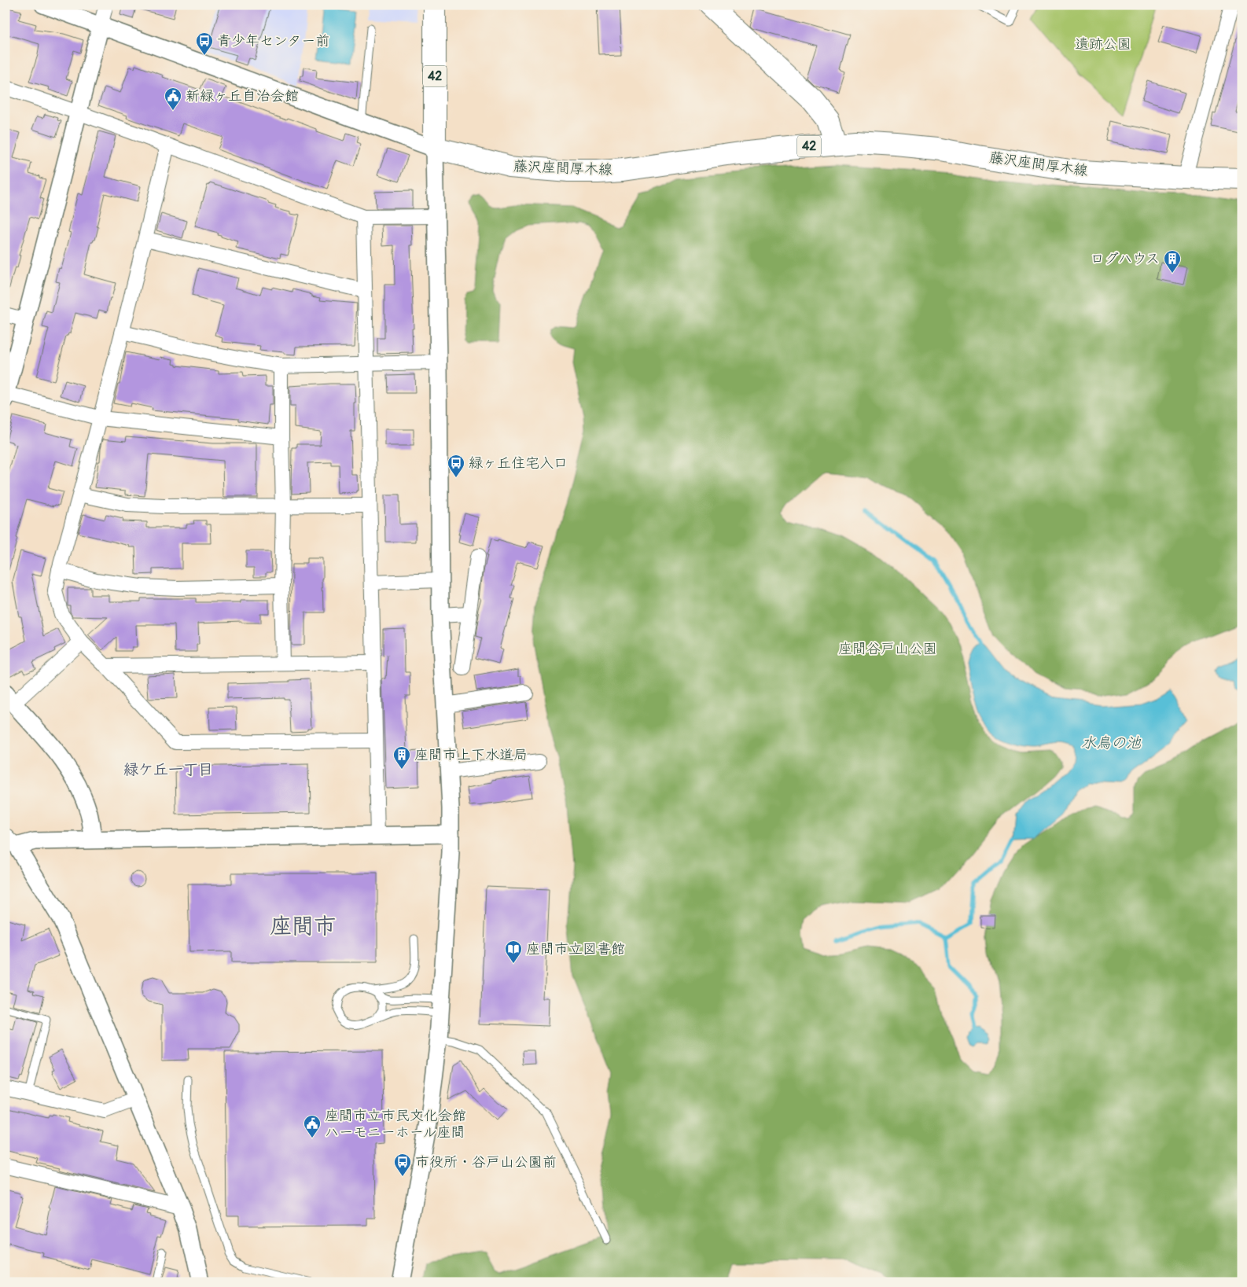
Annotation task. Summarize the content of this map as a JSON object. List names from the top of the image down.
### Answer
{
  "streets": {
    "main road": ["42", "藤沢座間厚木線"]
  },
  "crossings": [
    ["42", "藤沢座間厚木線"]
  ],
  "districts": ["緑ケ丘一丁目", "座間市"],
  "water": ["水鳥の池"],
  "parks": ["遺跡公園", "座間谷戸山公園"],
  "places": {
    "bus stop": ["青少年センター前", "緑ヶ丘住宅入口", "市役所・谷戸山公園前"],
    "public building": ["新緑ヶ丘自治会館", "座間市立市民文化会館 ハーモニーホール座間"],
    "building": ["ログハウス", "座間市上下水道局"],
    "library": ["座間市立図書館"]
  }
}
